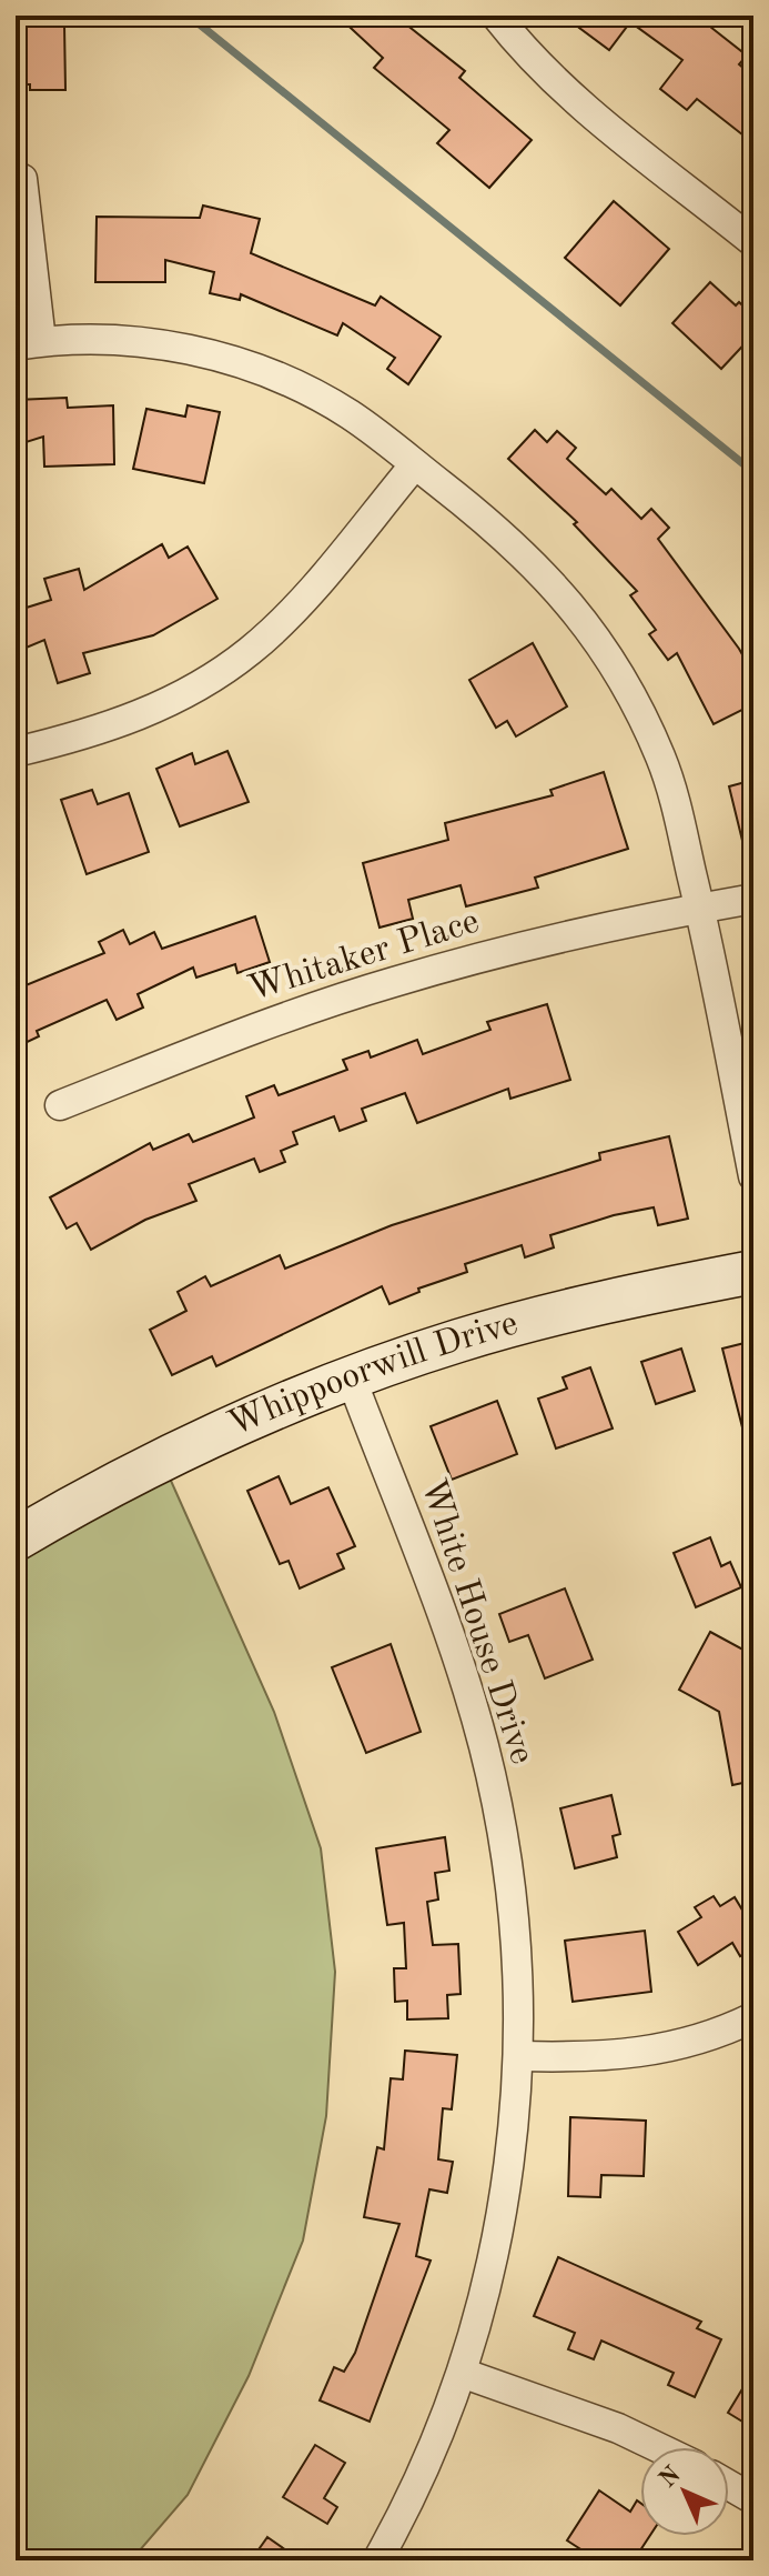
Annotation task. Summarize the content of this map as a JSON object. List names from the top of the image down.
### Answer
{
  "streets": {
    "street": ["Whitaker Place", "Whippoorwill Drive", "White House Drive"]
  },
  "crossings": [
    ["Whippoorwill Drive", "White House Drive"]
  ],
  "north": "top left"
}
